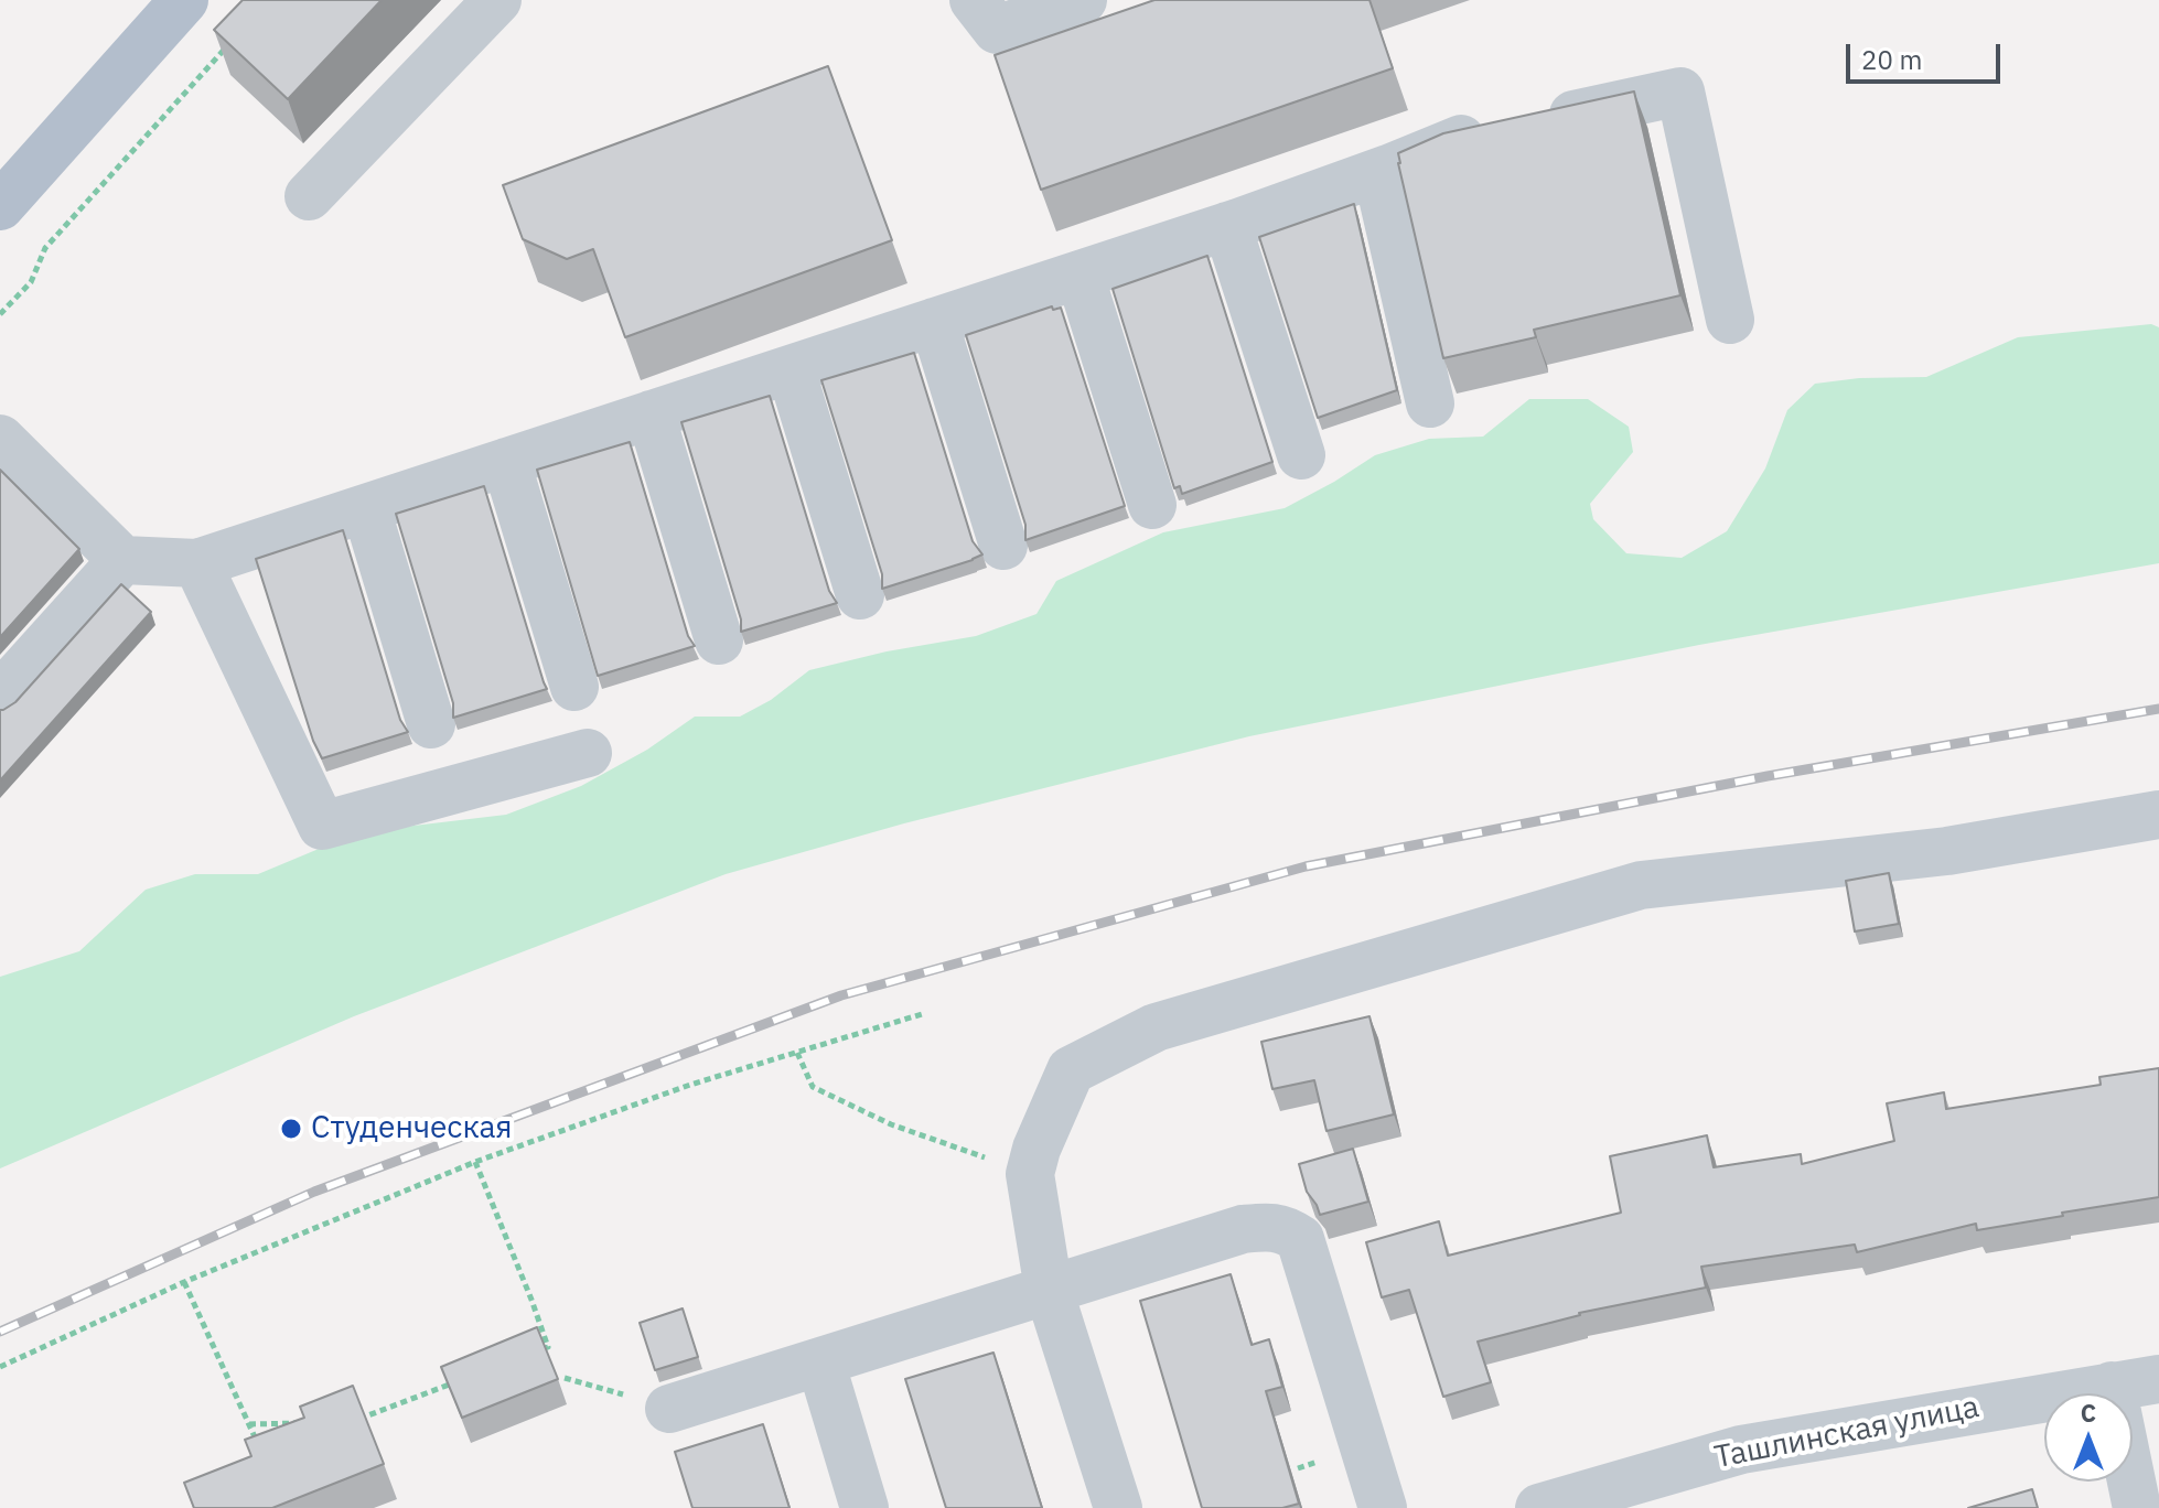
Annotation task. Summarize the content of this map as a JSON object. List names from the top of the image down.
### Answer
{
  "streets": {
    "street": ["Ташлинская улица"]
  },
  "places": ["Студенческая"],
  "scale_bar": "20 m",
  "north": "top"
}
